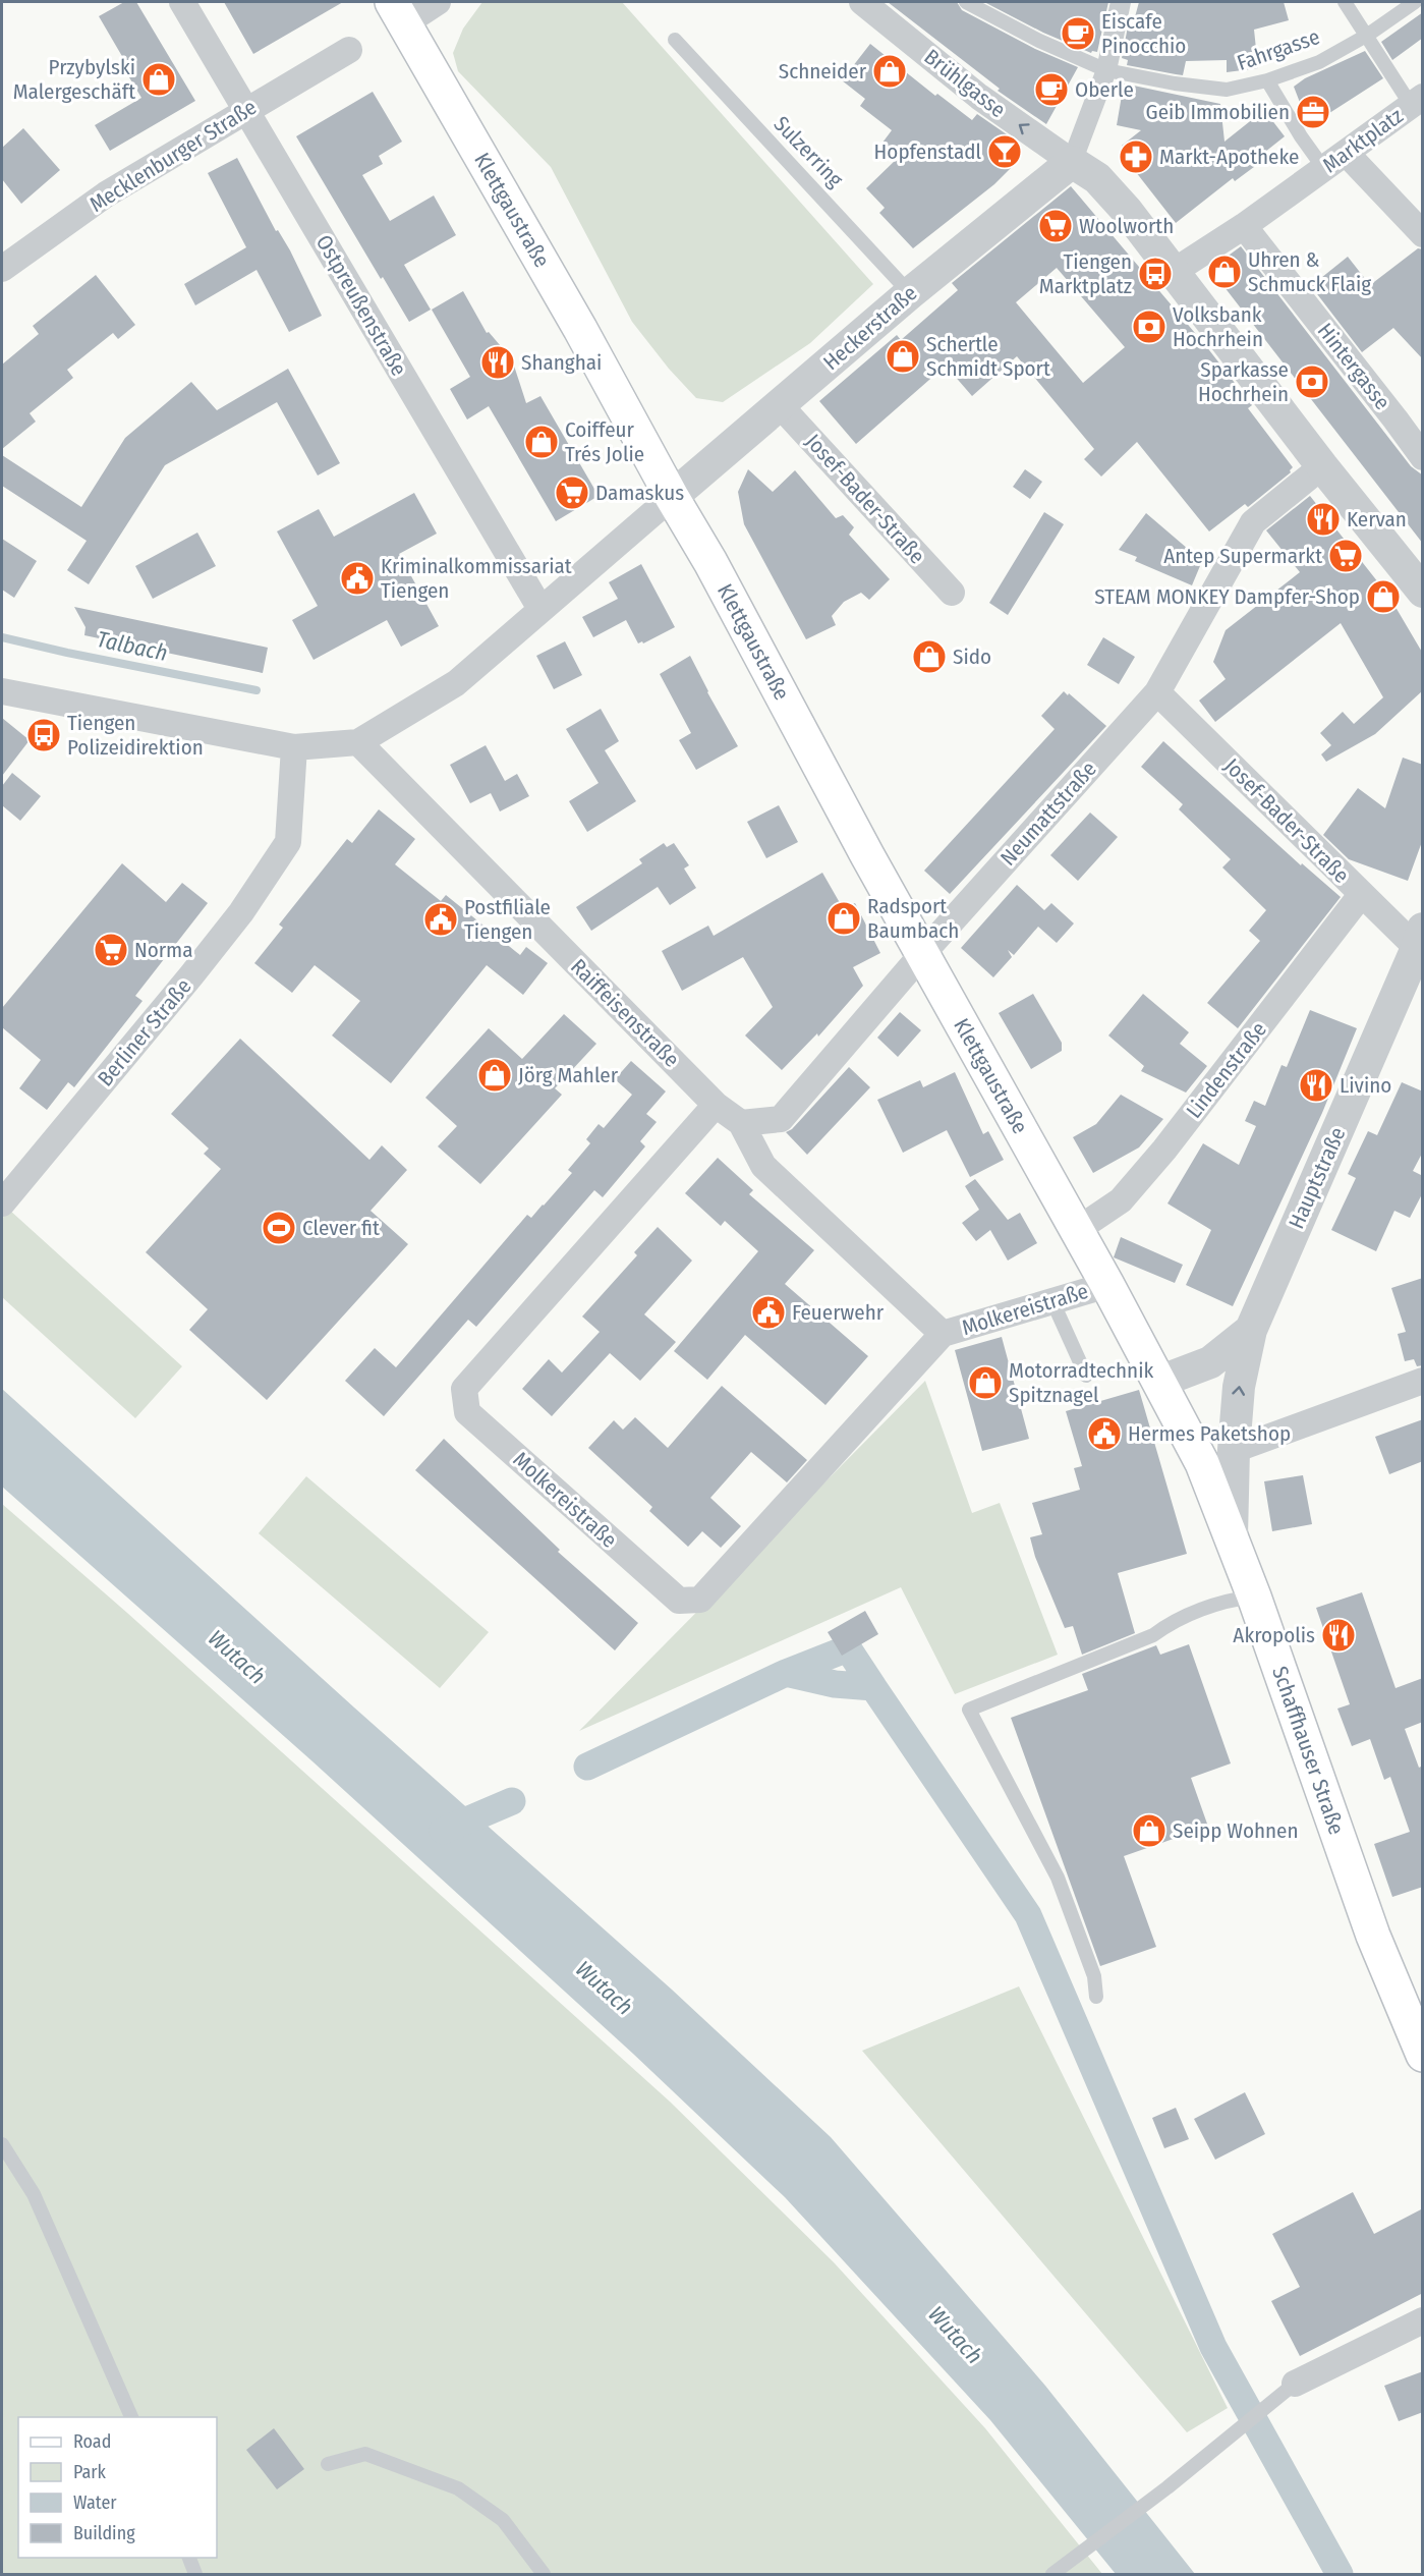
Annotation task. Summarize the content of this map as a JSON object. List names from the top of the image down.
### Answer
{
  "streets": {
    "main road": ["Klettgaustraße", "Schaffhauser Straße"],
    "street": [
      "Brühlgasse",
      "Marktplatz",
      "Mecklenburger Straße",
      "Ostpreußenstraße",
      "Heckerstraße",
      "Hintergasse",
      "Josef-Bader-Straße",
      "Neumattstraße",
      "Raiffeisenstraße",
      "Berliner Straße",
      "Lindenstraße",
      "Hauptstraße",
      "Molkereistraße"
    ],
    "lane": ["Fahrgasse", "Sulzerring"]
  },
  "crossings": [
    ["Brühlgasse", "Heckerstraße"],
    ["Marktplatz", "Hintergasse"],
    ["Sulzerring", "Heckerstraße"],
    ["Mecklenburger Straße", "Ostpreußenstraße"],
    ["Klettgaustraße", "Heckerstraße"],
    ["Klettgaustraße", "Neumattstraße"],
    ["Klettgaustraße", "Lindenstraße"],
    ["Klettgaustraße", "Molkereistraße"],
    ["Klettgaustraße", "Schaffhauser Straße"],
    ["Heckerstraße", "Josef-Bader-Straße"],
    ["Josef-Bader-Straße", "Neumattstraße"],
    ["Josef-Bader-Straße", "Lindenstraße"],
    ["Josef-Bader-Straße", "Hauptstraße"],
    ["Neumattstraße", "Raiffeisenstraße"],
    ["Neumattstraße", "Molkereistraße"],
    ["Raiffeisenstraße", "Molkereistraße"],
    ["Hauptstraße", "Schaffhauser Straße"],
    ["Molkereistraße", "Schaffhauser Straße"]
  ],
  "one_way": ["Brühlgasse"],
  "water": ["Talbach", "Wutach"],
  "places": {
    "cafe": ["Eiscafe Pinocchio", "Oberle"],
    "shop": [
      "Schneider",
      "Przybylski Malergeschäft",
      "Uhren & Schmuck Flaig",
      "Schertle Schmidt Sport",
      "Coiffeur Trés Jolie",
      "STEAM MONKEY Dampfer-Shop",
      "Sido",
      "Radsport Baumbach",
      "Jörg Mahler",
      "Motorradtechnik Spitznagel",
      "Seipp Wohnen"
    ],
    "office": ["Geib Immobilien"],
    "bar": ["Hopfenstadl"],
    "pharmacy": ["Markt-Apotheke"],
    "supermarket": [
      "Woolworth",
      "Damaskus",
      "Antep Supermarkt",
      "Norma"
    ],
    "bus stop": ["Tiengen Marktplatz", "Tiengen Polizeidirektion"],
    "bank": ["Volksbank Hochrhein", "Sparkasse Hochrhein"],
    "restaurant": [
      "Shanghai",
      "Kervan",
      "Livino",
      "Akropolis"
    ],
    "public building": [
      "Kriminalkommissariat Tiengen",
      "Postfiliale Tiengen",
      "Feuerwehr",
      "Hermes Paketshop"
    ],
    "sports": ["Clever fit"]
  },
  "legend": [
    "Road",
    "Park",
    "Water",
    "Building"
  ]
}
